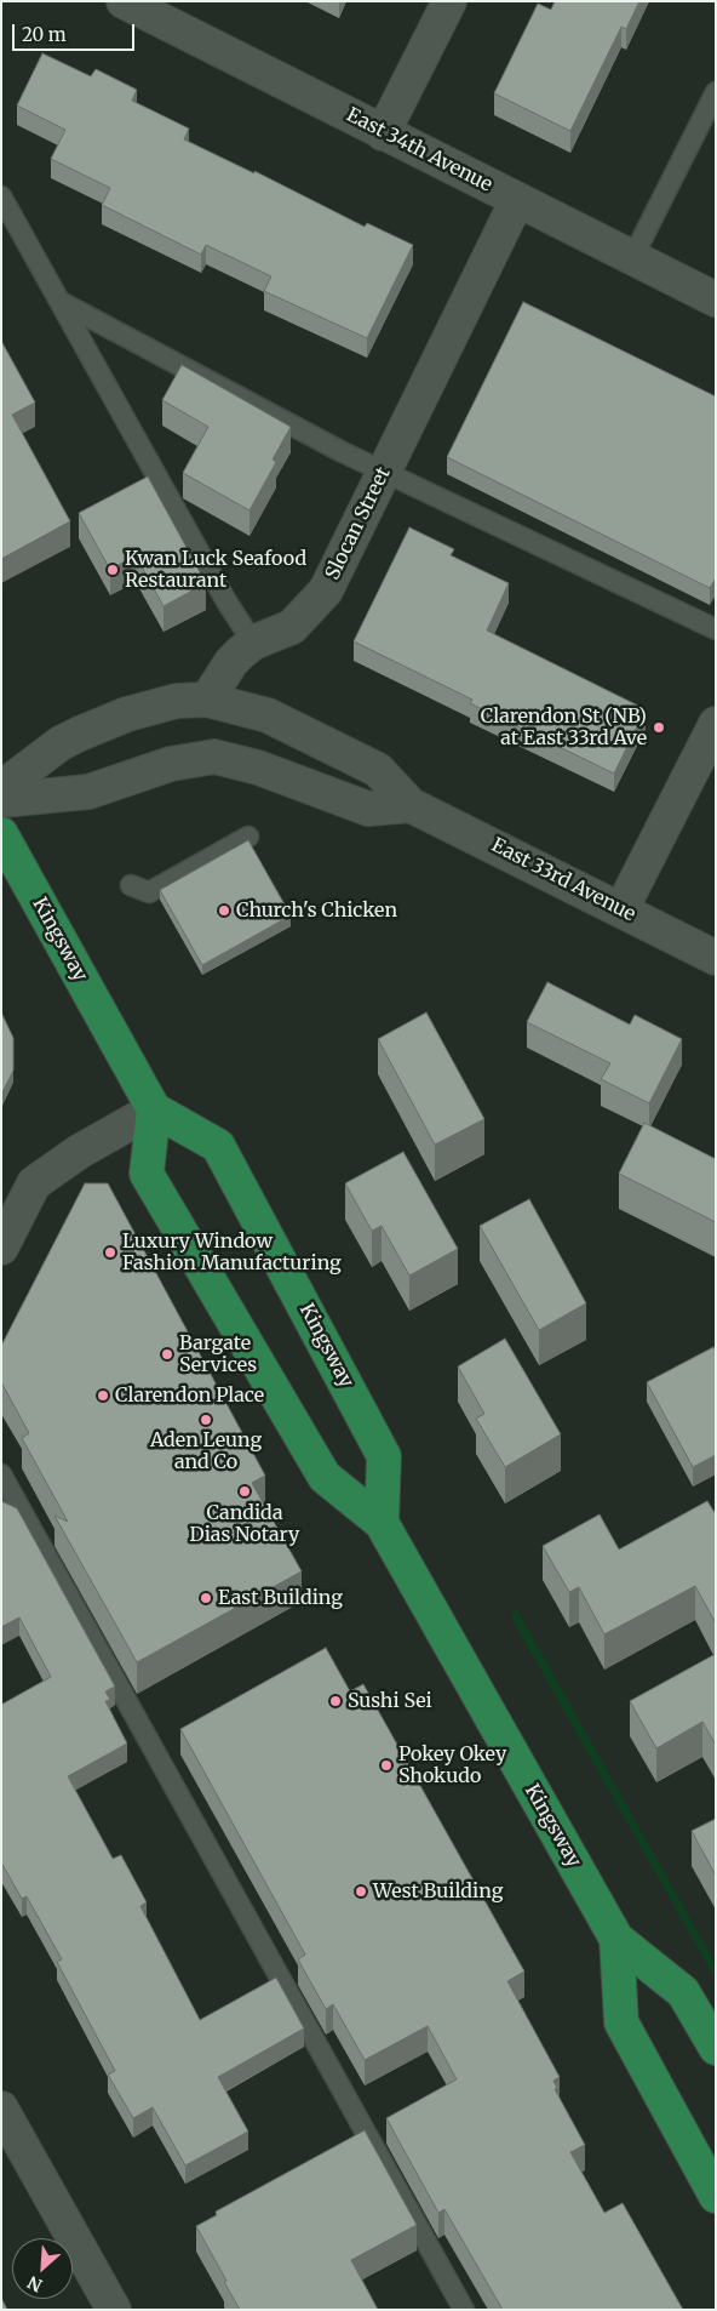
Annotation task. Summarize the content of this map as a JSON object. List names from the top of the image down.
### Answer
{
  "streets": {
    "main road": ["Kingsway"],
    "street": ["East 34th Avenue", "Slocan Street", "East 33rd Avenue"]
  },
  "crossings": [
    ["East 34th Avenue", "Slocan Street"],
    ["Slocan Street", "East 33rd Avenue"]
  ],
  "places": [
    "Kwan Luck Seafood Restaurant",
    "Clarendon St (NB) at East 33rd Ave",
    "Church's Chicken",
    "Luxury Window Fashion Manufacturing",
    "Bargate Services",
    "Clarendon Place",
    "Aden Leung and Co",
    "Candida Dias Notary",
    "East Building",
    "Sushi Sei",
    "Pokey Okey Shokudo",
    "West Building"
  ],
  "scale_bar": "20 m",
  "north": "bottom left"
}
